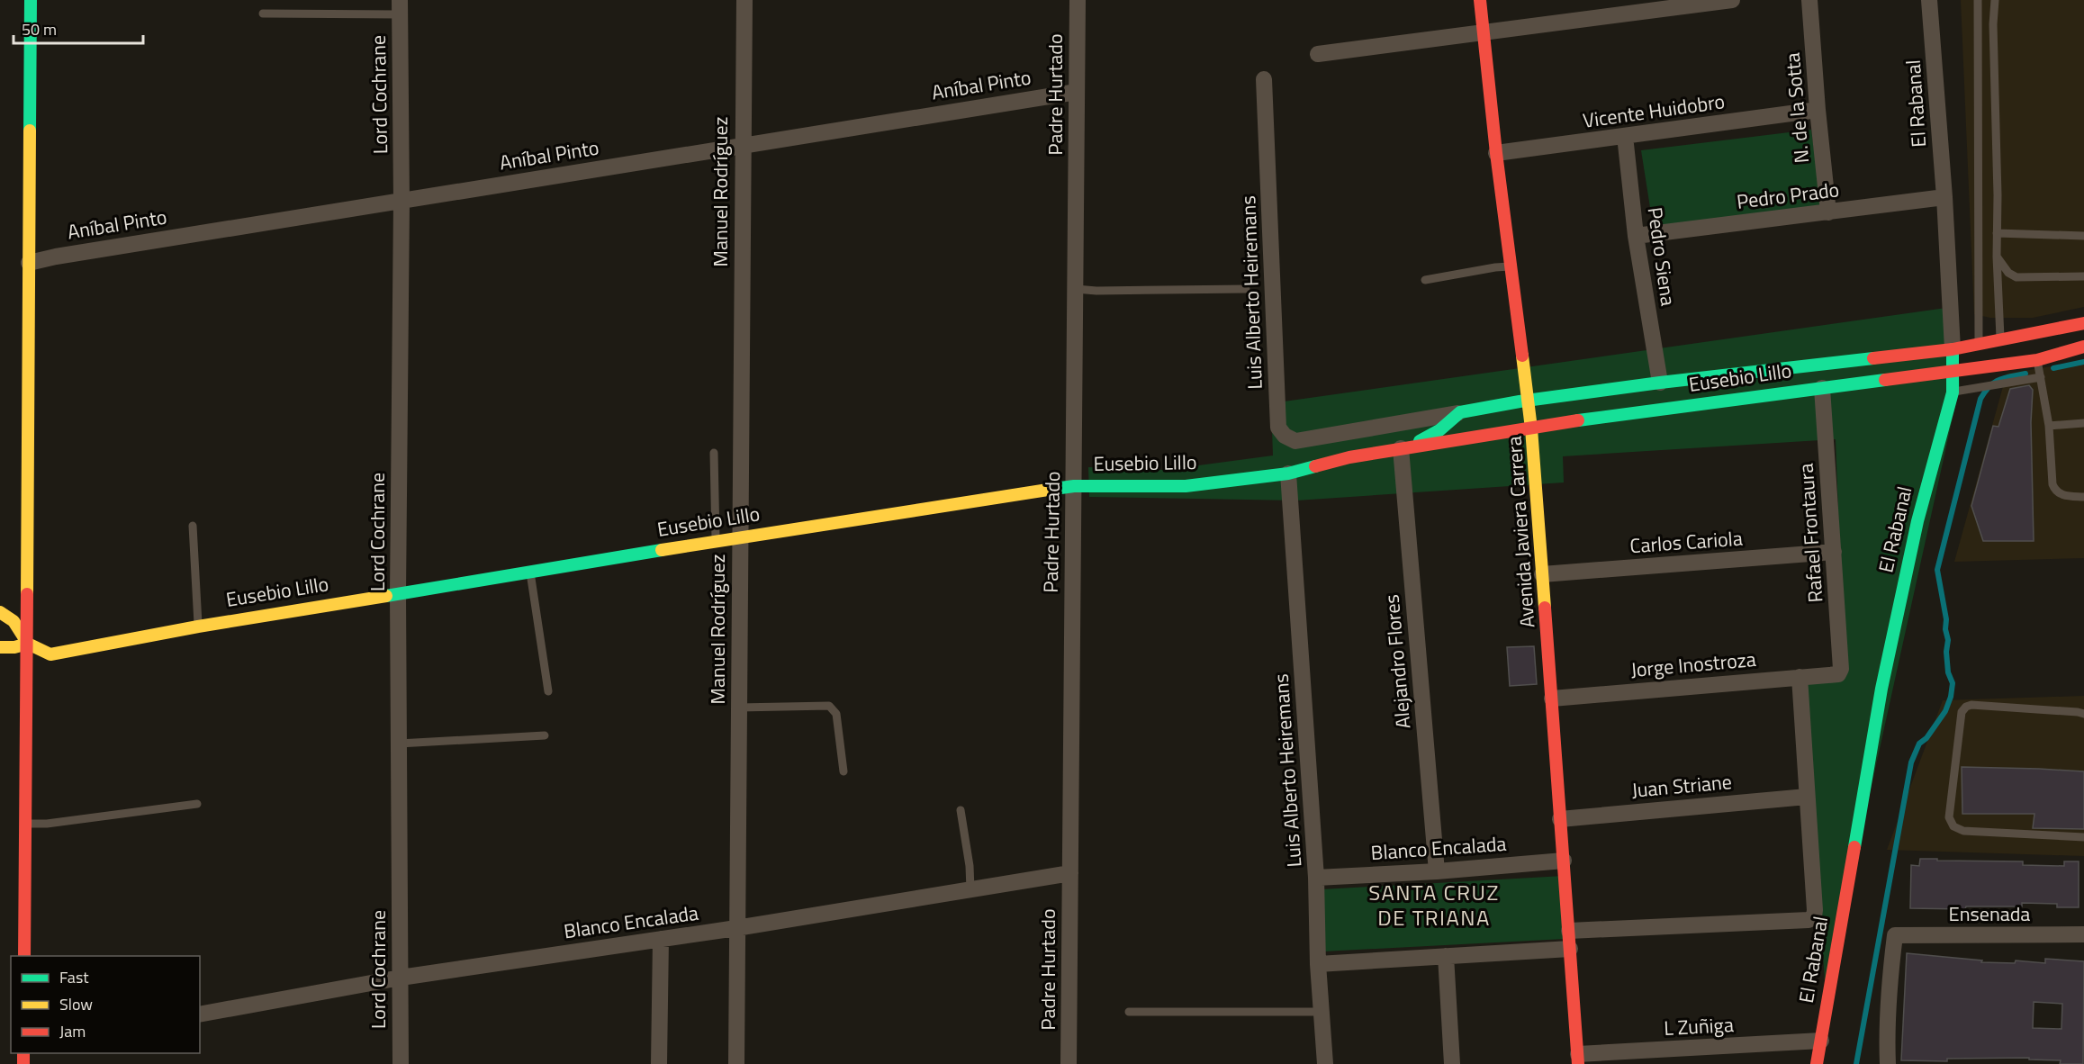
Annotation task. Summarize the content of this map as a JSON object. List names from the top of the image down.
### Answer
{
  "streets": {
    "street": [
      "Aníbal Pinto",
      "Lord Cochrane",
      "Padre Hurtado",
      "El Rabanal",
      "N. de la Sotta",
      "Vicente Huidobro",
      "Manuel Rodríguez",
      "Pedro Prado",
      "Pedro Siena",
      "Luis Alberto Heiremans",
      "Eusebio Lillo",
      "Avenida Javiera Carrera",
      "Rafael Frontaura",
      "Carlos Cariola",
      "Alejandro Flores",
      "Jorge Inostroza",
      "Juan Striane",
      "Blanco Encalada",
      "Ensenada",
      "L Zuñiga"
    ]
  },
  "crossings": [
    ["Aníbal Pinto", "Lord Cochrane"],
    ["Aníbal Pinto", "Padre Hurtado"],
    ["Aníbal Pinto", "Manuel Rodríguez"],
    ["Lord Cochrane", "Eusebio Lillo"],
    ["Lord Cochrane", "Blanco Encalada"],
    ["Padre Hurtado", "Eusebio Lillo"],
    ["Padre Hurtado", "Blanco Encalada"],
    ["El Rabanal", "Pedro Prado"],
    ["El Rabanal", "Eusebio Lillo"],
    ["El Rabanal", "L Zuñiga"],
    ["N. de la Sotta", "Vicente Huidobro"],
    ["N. de la Sotta", "Pedro Prado"],
    ["Vicente Huidobro", "Pedro Siena"],
    ["Vicente Huidobro", "Avenida Javiera Carrera"],
    ["Manuel Rodríguez", "Eusebio Lillo"],
    ["Manuel Rodríguez", "Blanco Encalada"],
    ["Pedro Prado", "Pedro Siena"],
    ["Pedro Siena", "Eusebio Lillo"],
    ["Luis Alberto Heiremans", "Eusebio Lillo"],
    ["Luis Alberto Heiremans", "Blanco Encalada"],
    ["Eusebio Lillo", "Avenida Javiera Carrera"],
    ["Eusebio Lillo", "Rafael Frontaura"],
    ["Eusebio Lillo", "Alejandro Flores"],
    ["Avenida Javiera Carrera", "Carlos Cariola"],
    ["Avenida Javiera Carrera", "Jorge Inostroza"],
    ["Avenida Javiera Carrera", "Juan Striane"],
    ["Avenida Javiera Carrera", "Blanco Encalada"],
    ["Avenida Javiera Carrera", "L Zuñiga"],
    ["Rafael Frontaura", "Carlos Cariola"],
    ["Rafael Frontaura", "Jorge Inostroza"],
    ["Alejandro Flores", "Blanco Encalada"]
  ],
  "districts": ["SANTA CRUZ DE TRIANA"],
  "legend": ["Fast", "Slow", "Jam"],
  "scale_bar": "50 m"
}
